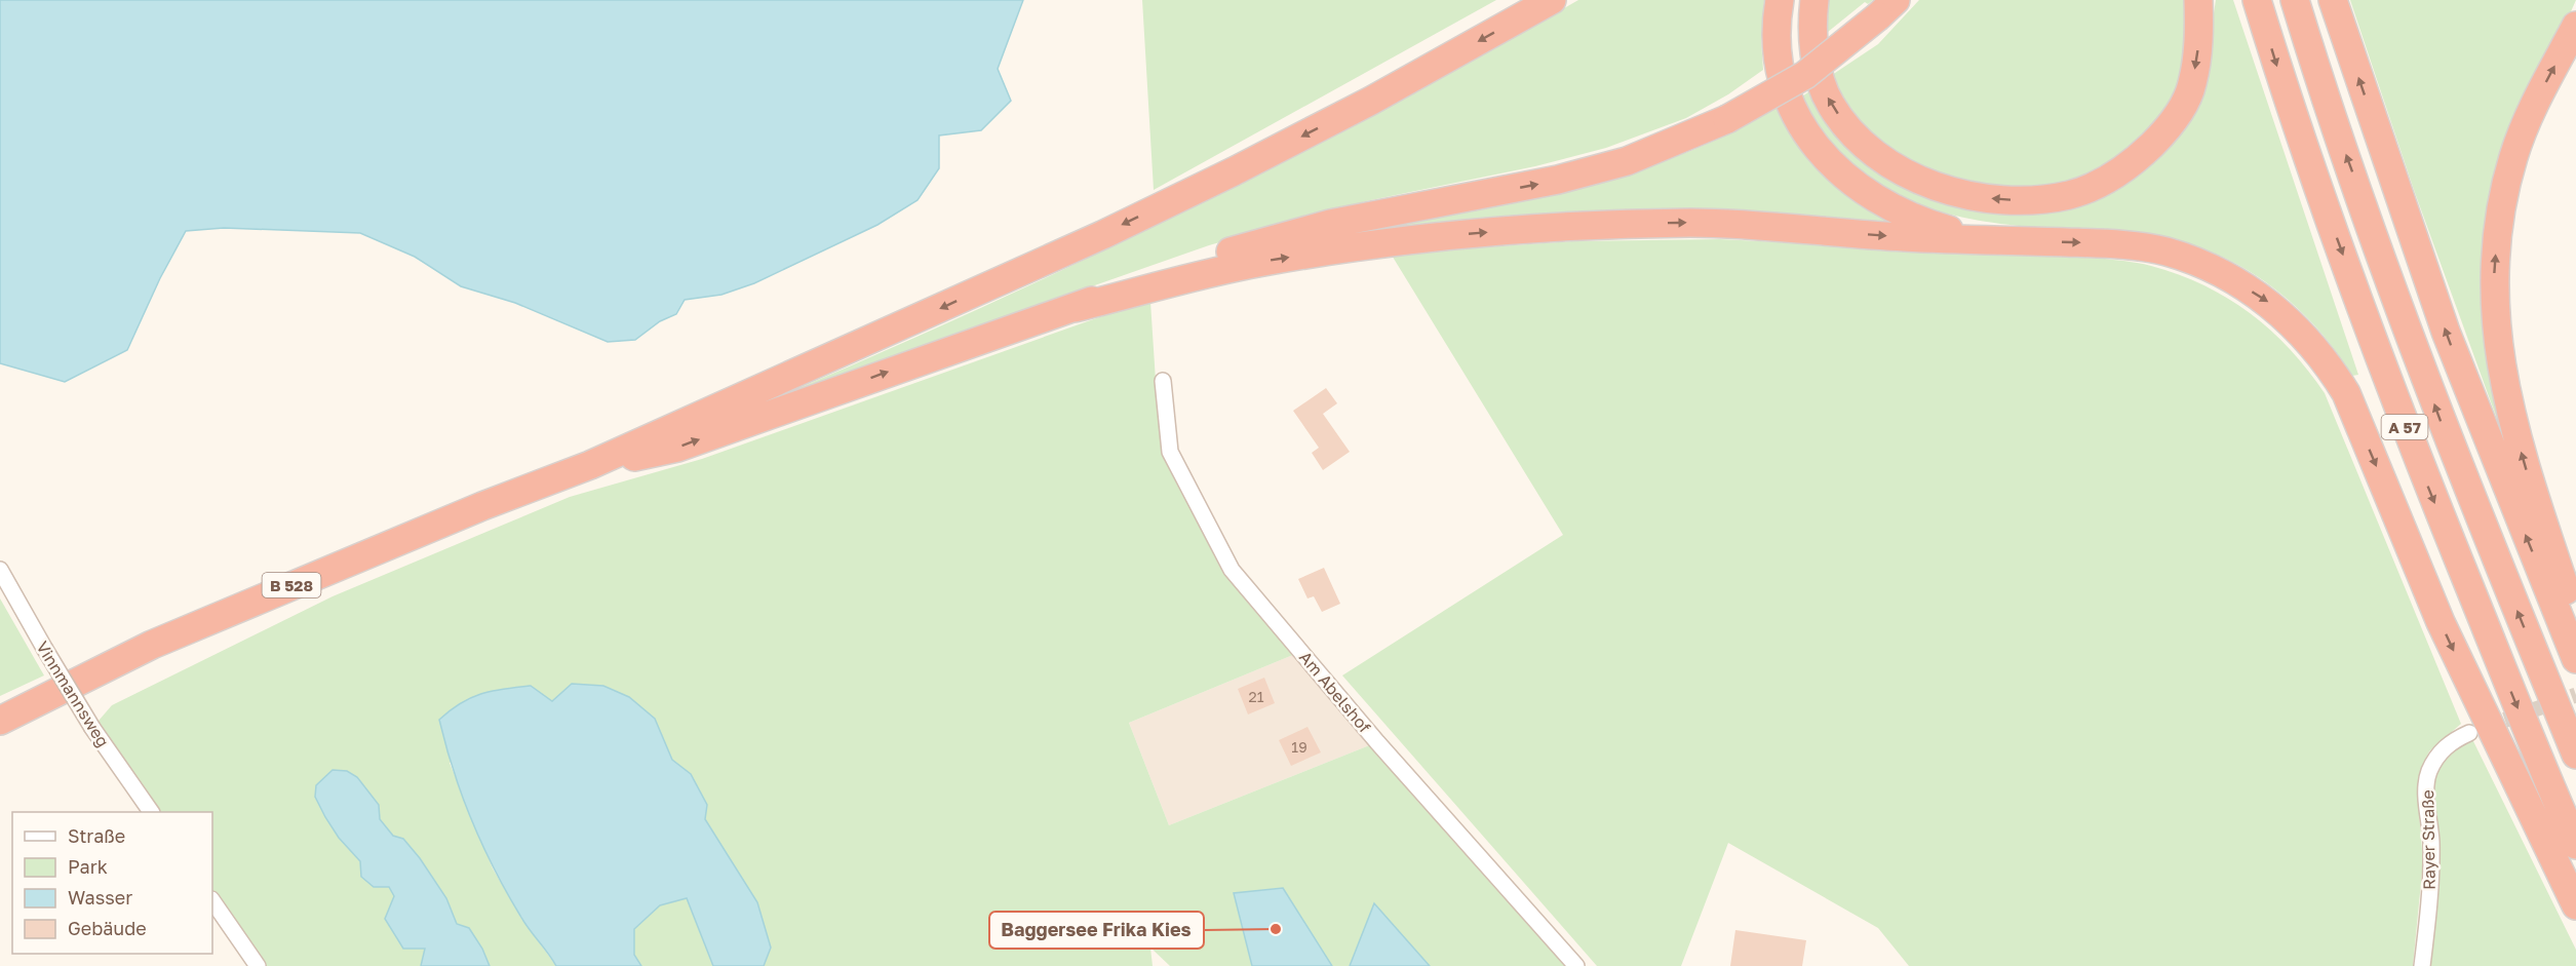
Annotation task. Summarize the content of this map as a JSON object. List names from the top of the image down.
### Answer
{
  "streets": {
    "highway": ["A 57", "B 528"],
    "street": ["Am Abelshof", "Vinnmannsweg", "Rayer Straße"]
  },
  "places": ["Baggersee Frika Kies"],
  "house_numbers": ["21", "19"],
  "legend": [
    "Straße",
    "Park",
    "Wasser",
    "Gebäude"
  ]
}
